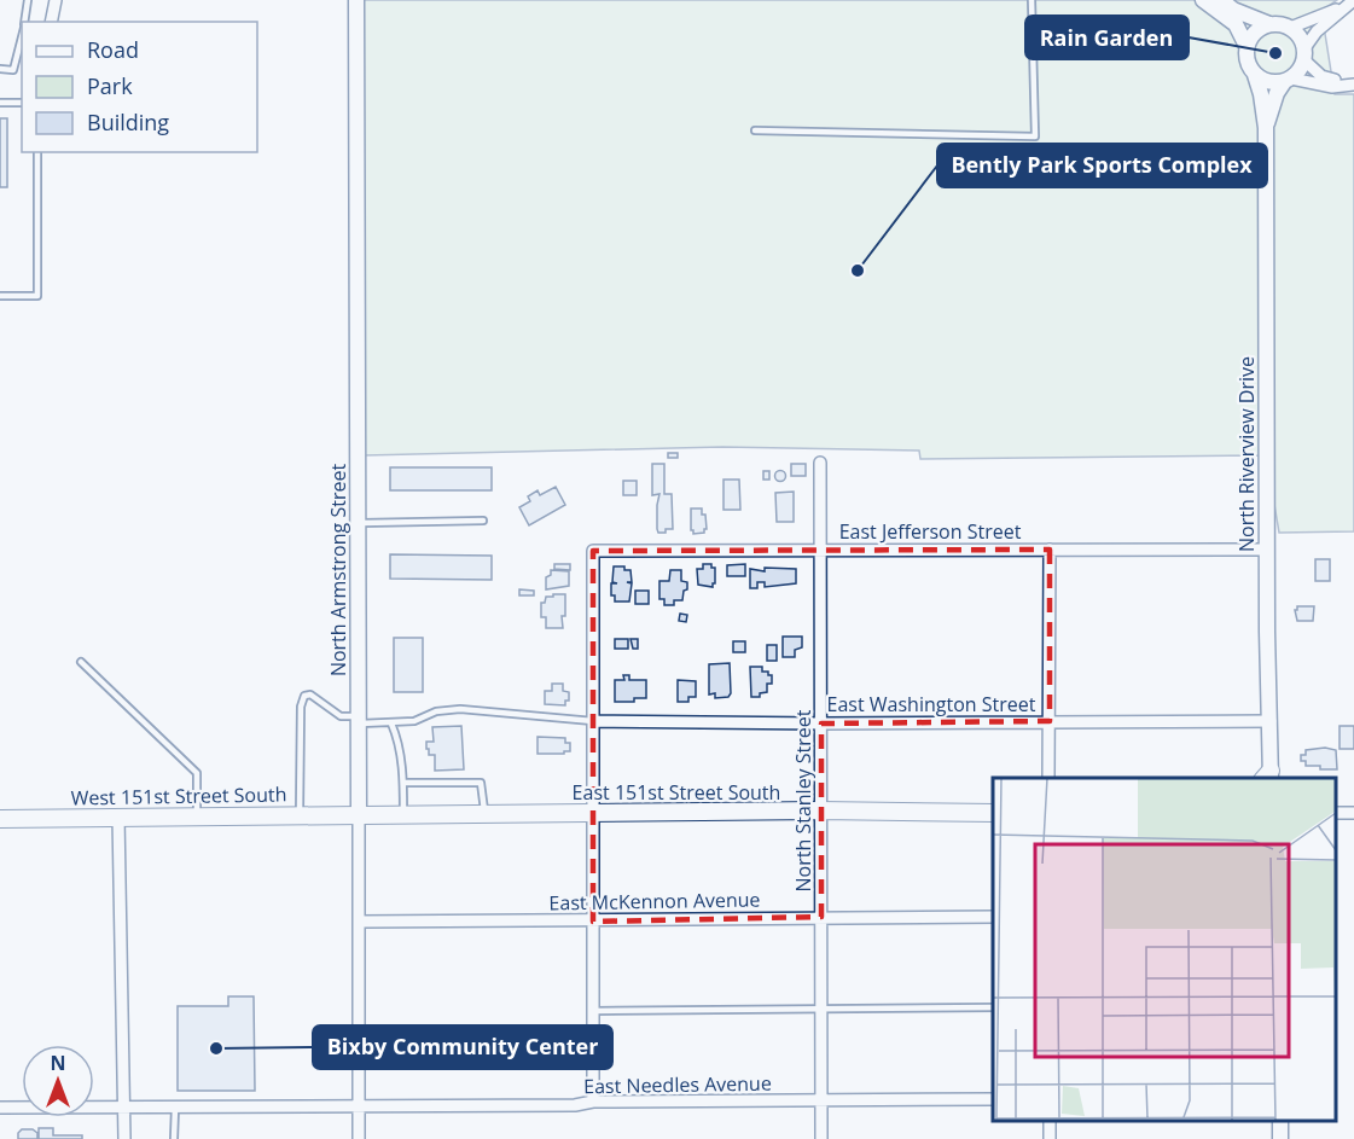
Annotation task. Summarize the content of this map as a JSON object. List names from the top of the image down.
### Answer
{
  "streets": {
    "main road": ["East 151st Street South", "West 151st Street South"],
    "street": [
      "North Riverview Drive",
      "East Jefferson Street",
      "North Armstrong Street",
      "East Washington Street",
      "North Stanley Street",
      "East McKennon Avenue",
      "East Needles Avenue"
    ]
  },
  "crossings": [
    ["North Riverview Drive", "East Jefferson Street"],
    ["North Riverview Drive", "East Washington Street"],
    ["East Jefferson Street", "East Washington Street"],
    ["East Jefferson Street", "North Stanley Street"],
    ["North Armstrong Street", "East 151st Street South"],
    ["North Armstrong Street", "West 151st Street South"],
    ["North Armstrong Street", "East McKennon Avenue"],
    ["North Armstrong Street", "East Needles Avenue"],
    ["East Washington Street", "North Stanley Street"],
    ["East 151st Street South", "West 151st Street South"],
    ["East 151st Street South", "North Stanley Street"],
    ["North Stanley Street", "East McKennon Avenue"],
    ["North Stanley Street", "East Needles Avenue"]
  ],
  "places": ["Rain Garden", "Bently Park Sports Complex", "Bixby Community Center"],
  "legend": ["Road", "Park", "Building"],
  "north": "top"
}
